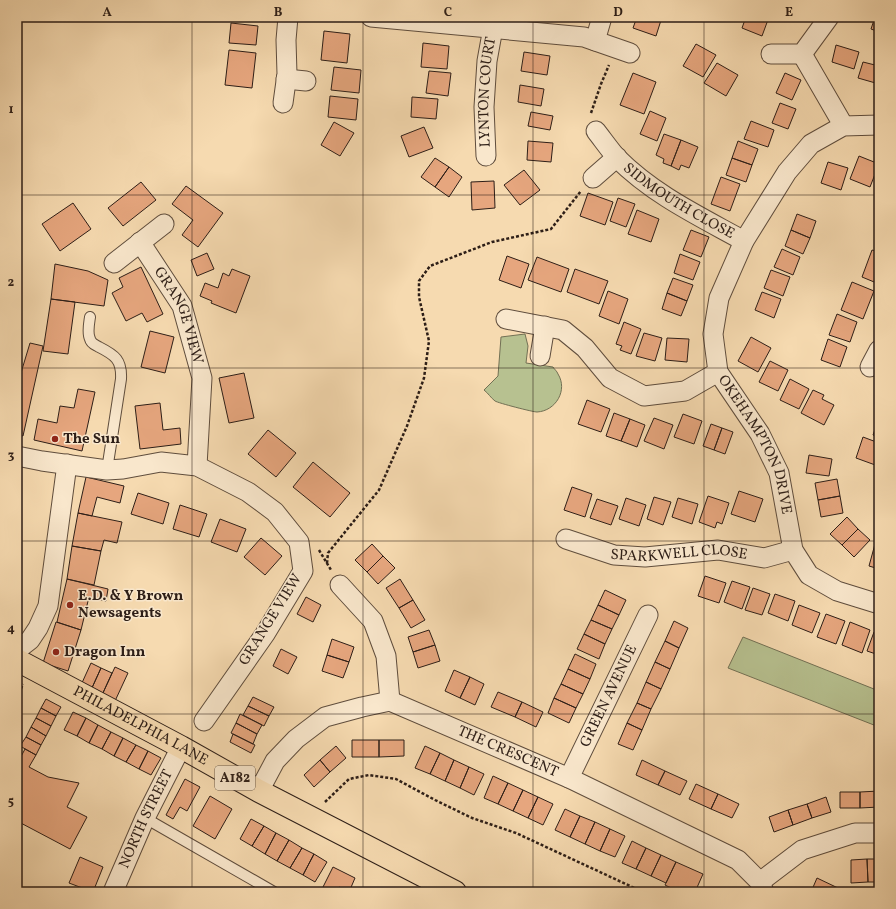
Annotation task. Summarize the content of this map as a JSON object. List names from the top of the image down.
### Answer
{
  "streets": {
    "main road": ["PHILADELPHIA LANE", "A182"],
    "street": [
      "LYNTON COURT",
      "SIDMOUTH CLOSE",
      "GRANGE VIEW",
      "OKEHAMPTON DRIVE",
      "SPARKWELL CLOSE",
      "GREEN AVENUE",
      "THE CRESCENT",
      "NORTH STREET"
    ]
  },
  "crossings": [
    ["SIDMOUTH CLOSE", "OKEHAMPTON DRIVE"],
    ["OKEHAMPTON DRIVE", "SPARKWELL CLOSE"],
    ["GREEN AVENUE", "THE CRESCENT"],
    ["PHILADELPHIA LANE", "NORTH STREET"]
  ],
  "places": ["The Sun", "E.D. & Y Brown Newsagents", "Dragon Inn"],
  "grid": {
    "columns": [
      "A",
      "B",
      "C",
      "D",
      "E"
    ],
    "rows": [
      "1",
      "2",
      "3",
      "4",
      "5"
    ]
  }
}
